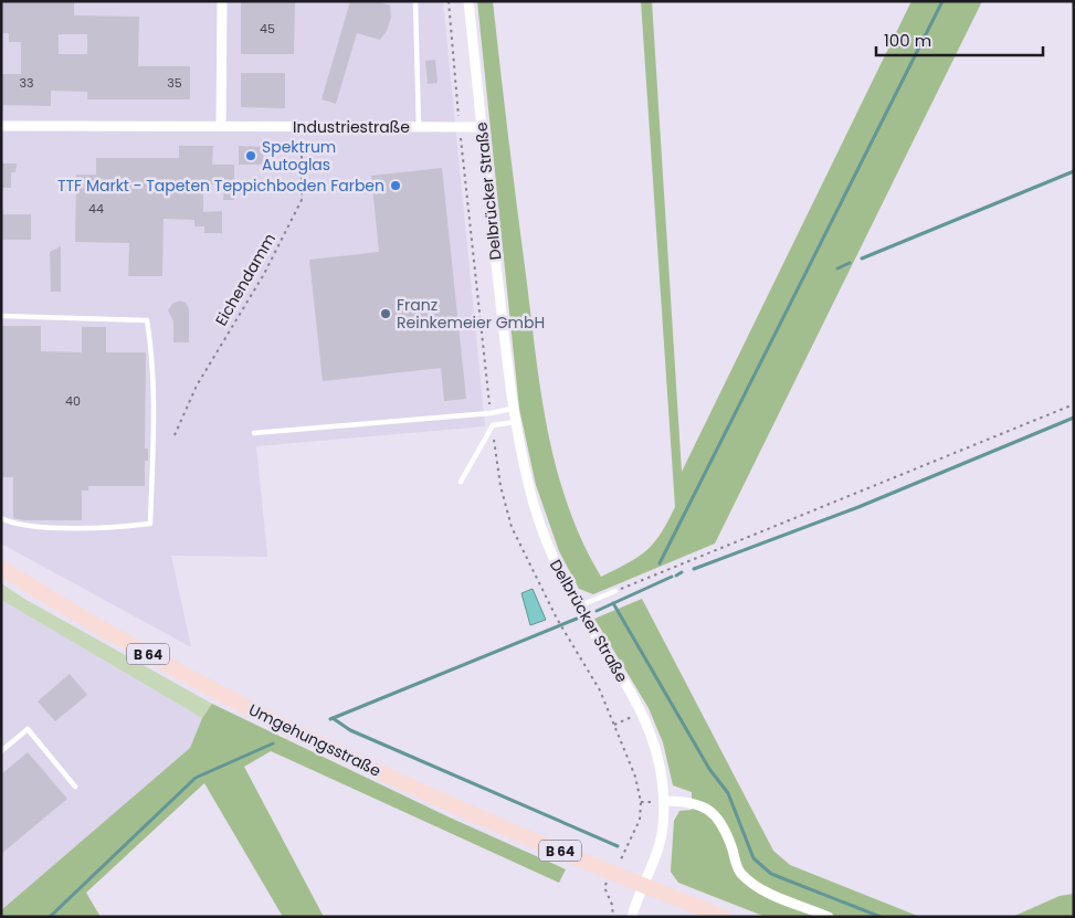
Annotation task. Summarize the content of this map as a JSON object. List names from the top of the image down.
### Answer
{
  "streets": {
    "main road": ["B 64", "Umgehungsstraße"],
    "street": ["Industriestraße", "Delbrücker Straße"],
    "path": ["Eichendamm"]
  },
  "crossings": [
    ["Industriestraße", "Delbrücker Straße"],
    ["Industriestraße", "Eichendamm"],
    ["Delbrücker Straße", "B 64"],
    ["Delbrücker Straße", "Umgehungsstraße"],
    ["B 64", "Umgehungsstraße"]
  ],
  "places": ["Spektrum Autoglas", "TTF Markt - Tapeten Teppichboden Farben", "Franz Reinkemeier GmbH"],
  "house_numbers": [
    "45",
    "33",
    "35",
    "44",
    "40"
  ],
  "scale_bar": "100 m"
}
